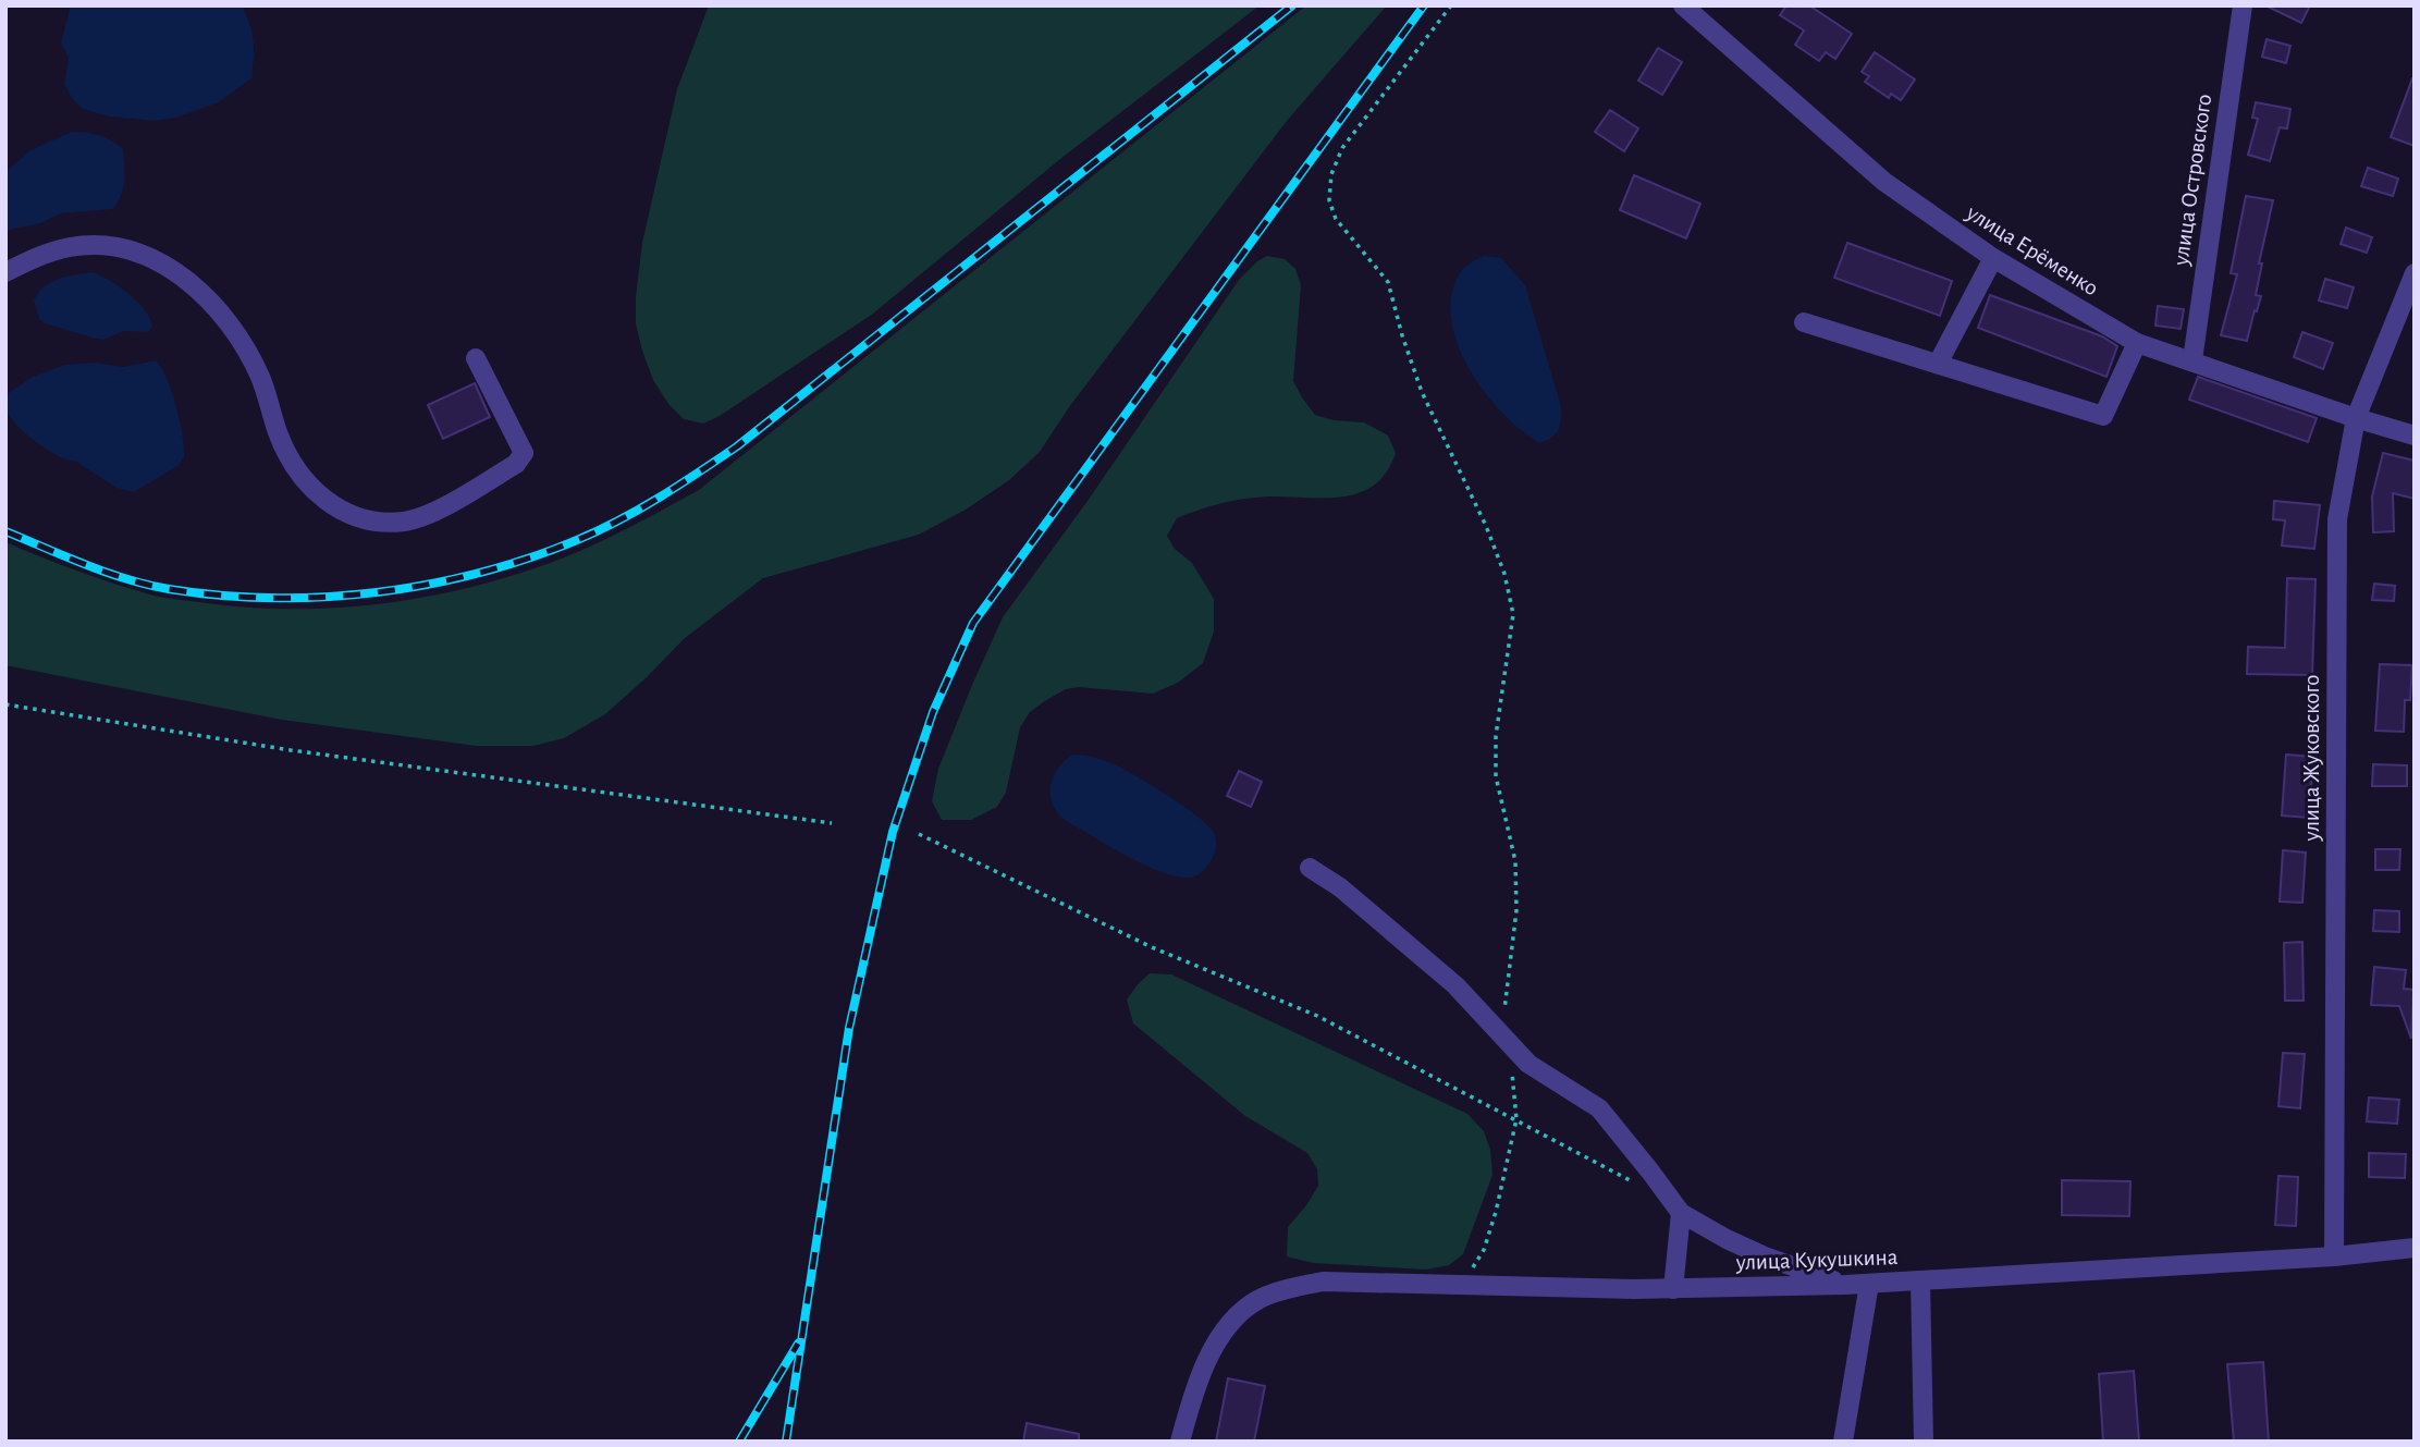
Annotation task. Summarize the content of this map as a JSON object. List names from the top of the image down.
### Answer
{
  "streets": {
    "street": [
      "улица Островского",
      "улица Ерёменко",
      "улица Жуковского",
      "улица Кукушкина"
    ]
  },
  "crossings": [
    ["улица Островского", "улица Ерёменко"],
    ["улица Ерёменко", "улица Жуковского"],
    ["улица Жуковского", "улица Кукушкина"]
  ]
}
